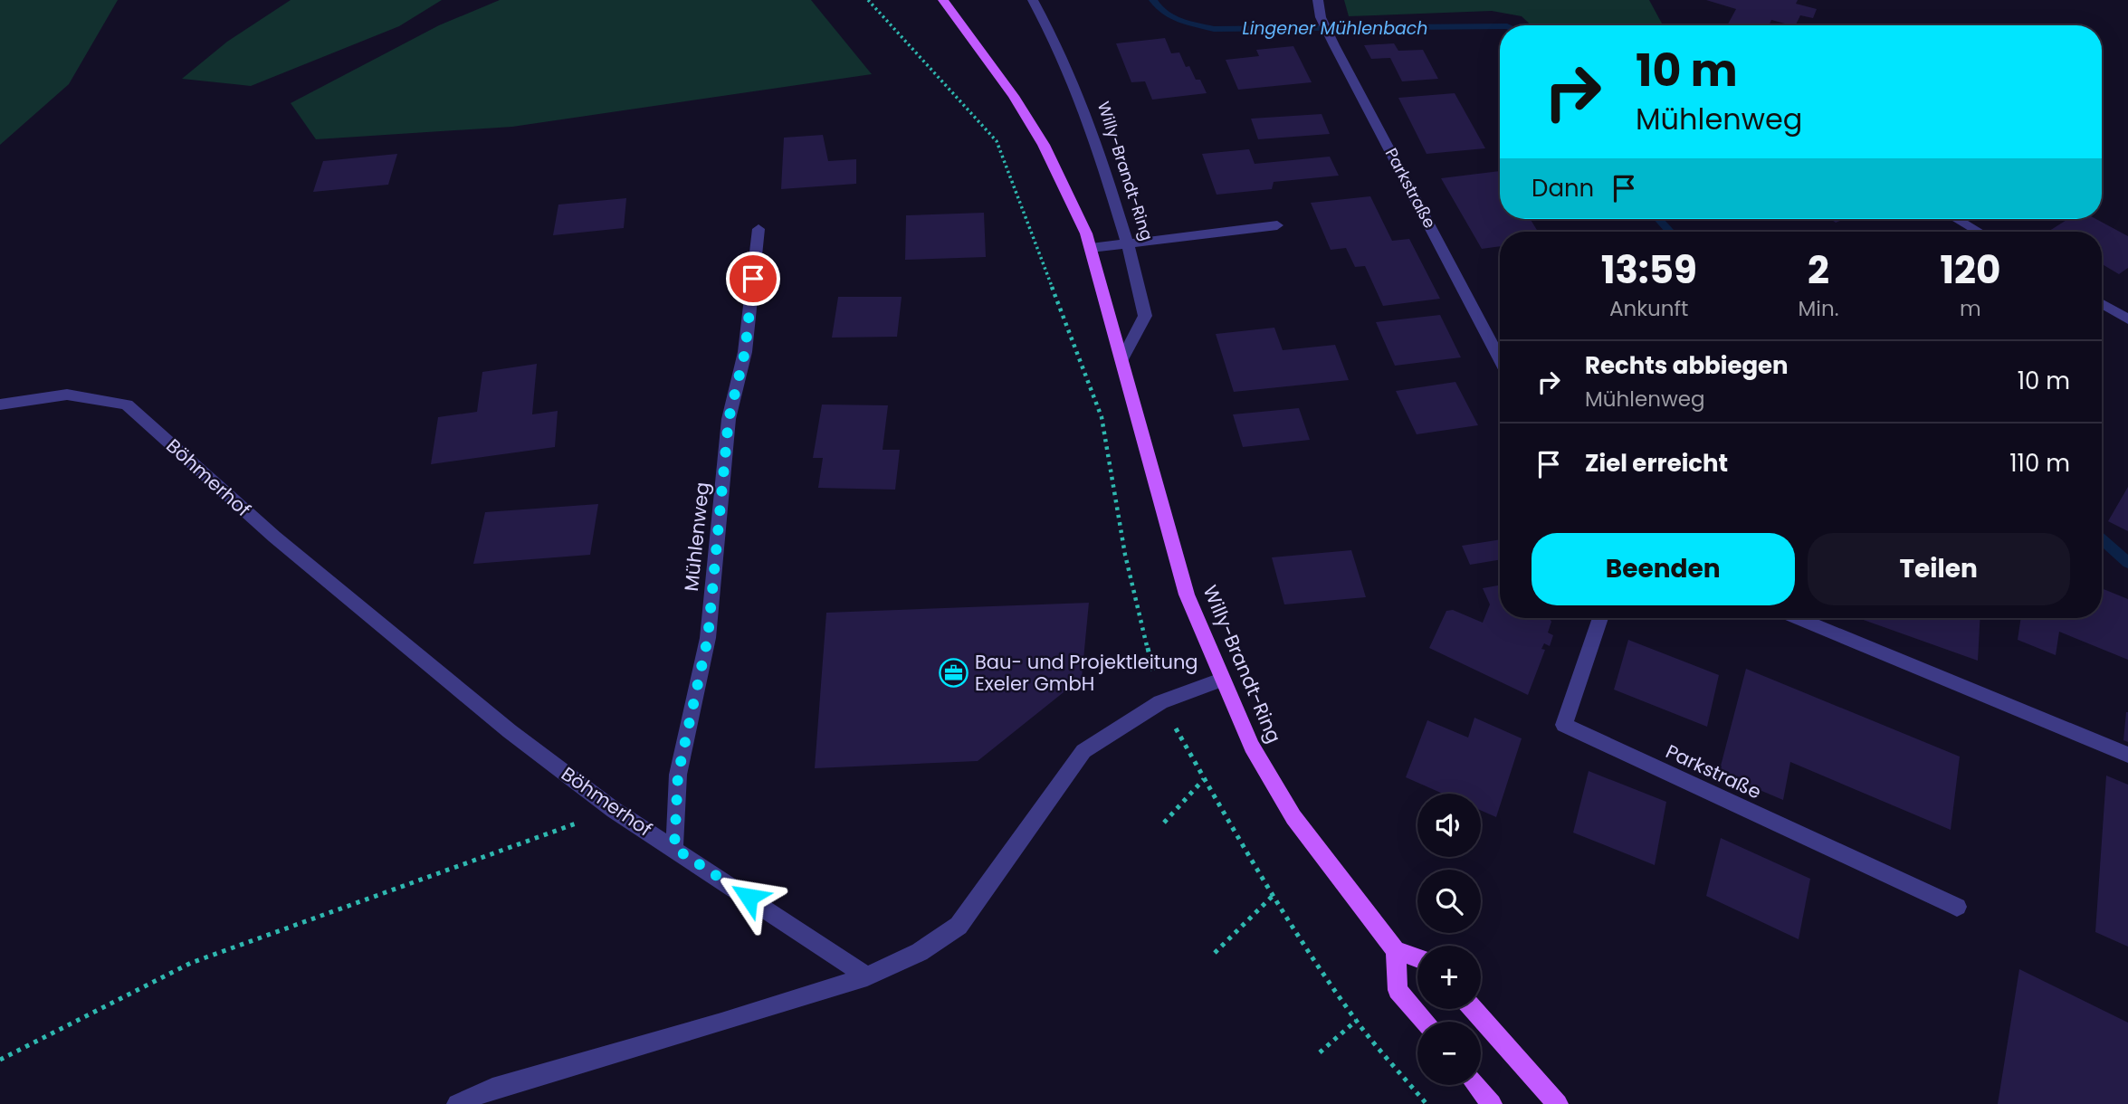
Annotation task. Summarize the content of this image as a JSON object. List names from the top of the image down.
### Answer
{
  "streets": {
    "main road": ["Willy-Brandt-Ring"],
    "street": ["Parkstraße", "Böhmerhof", "Mühlenweg"]
  },
  "crossings": [
    ["Böhmerhof", "Mühlenweg"]
  ],
  "water": ["Lingener Mühlenbach"],
  "places": {
    "office": ["Bau- und Projektleitung Exeler GmbH"]
  },
  "page": {
    "turn": ["10 m", "Mühlenweg"],
    "then": "Dann",
    "eta": [
      "13:59",
      "Ankunft",
      "2",
      "Min.",
      "120",
      "m"
    ],
    "list": [
      {
        "name": "Rechts abbiegen",
        "note": "Mühlenweg",
        "value": "10 m"
      },
      {
        "name": "Ziel erreicht",
        "value": "110 m"
      }
    ],
    "buttons": ["Beenden", "Teilen"],
    "map_buttons": ["+", "−"]
  }
}
